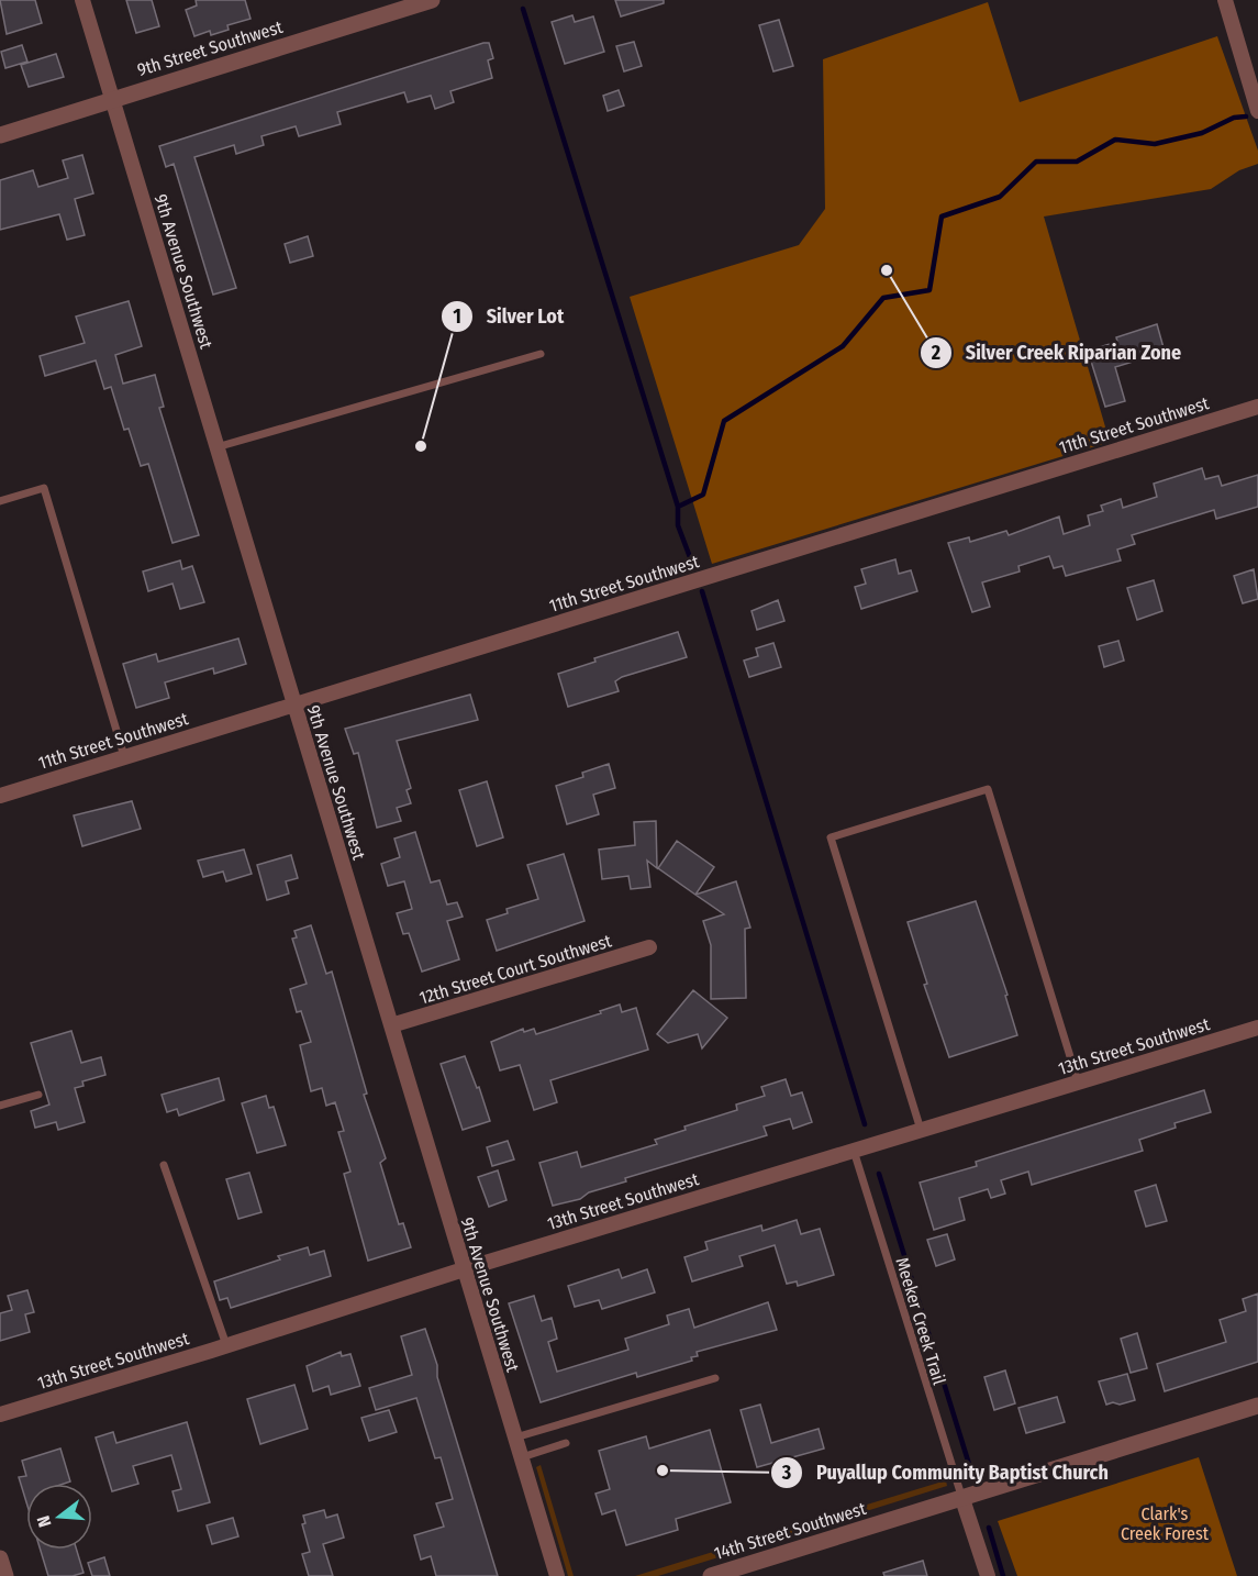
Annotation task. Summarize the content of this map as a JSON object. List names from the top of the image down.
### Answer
{
  "streets": {
    "street": [
      "9th Street Southwest",
      "9th Avenue Southwest",
      "11th Street Southwest",
      "12th Street Court Southwest",
      "13th Street Southwest",
      "14th Street Southwest"
    ],
    "lane": ["Meeker Creek Trail"]
  },
  "crossings": [
    ["9th Street Southwest", "9th Avenue Southwest"],
    ["9th Avenue Southwest", "11th Street Southwest"],
    ["9th Avenue Southwest", "12th Street Court Southwest"],
    ["9th Avenue Southwest", "13th Street Southwest"],
    ["13th Street Southwest", "Meeker Creek Trail"],
    ["Meeker Creek Trail", "14th Street Southwest"]
  ],
  "parks": ["Clark's Creek Forest"],
  "places": ["Silver Creek Riparian Zone", "Silver Lot", "Puyallup Community Baptist Church"],
  "north": "left"
}
